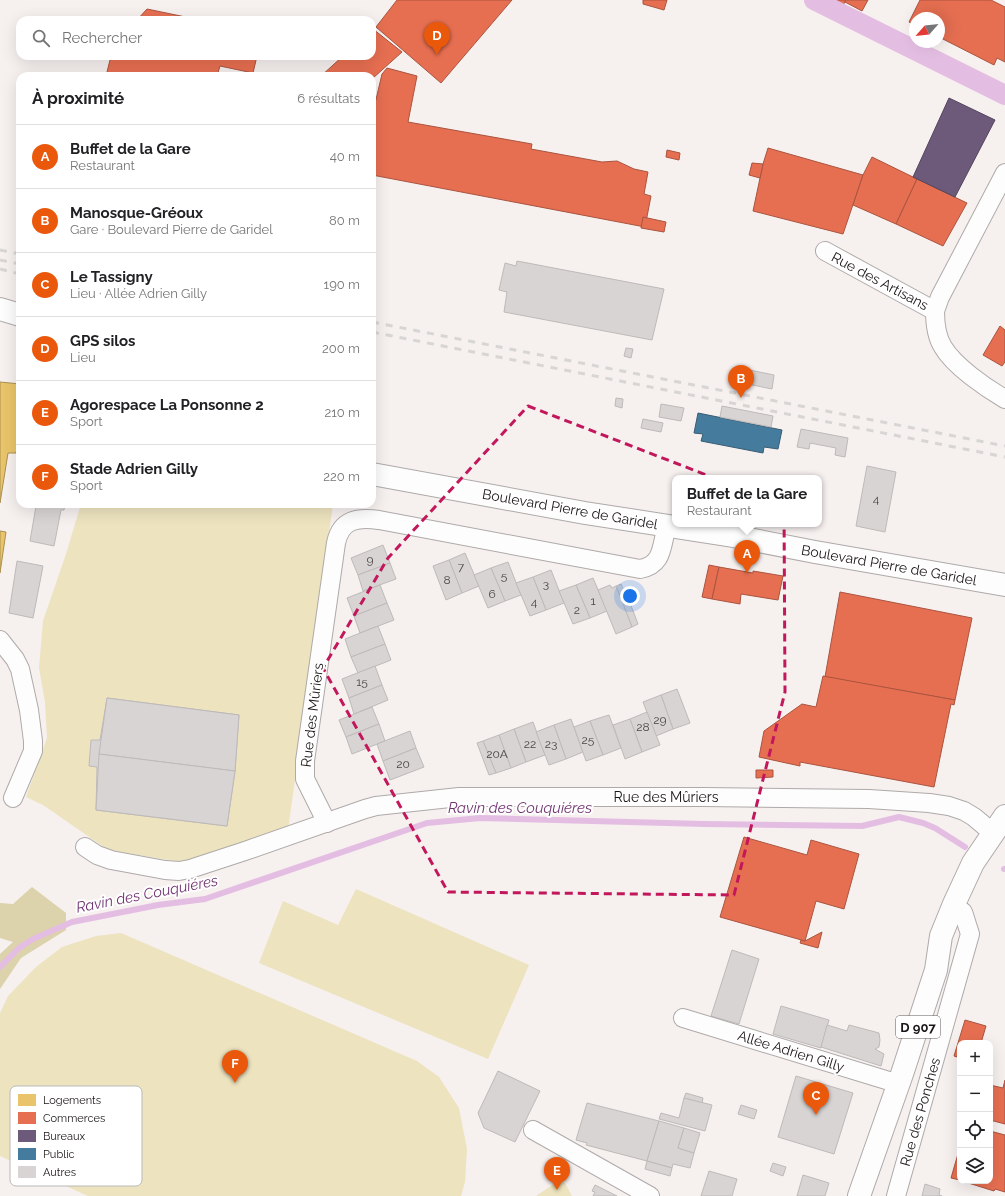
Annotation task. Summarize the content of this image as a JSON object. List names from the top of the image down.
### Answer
{
  "streets": {
    "street": [
      "Rue des Artisans",
      "Boulevard Pierre de Garidel",
      "Rue des Mûriers",
      "D 907",
      "Allée Adrien Gilly",
      "Rue des Ponches"
    ]
  },
  "crossings": [
    ["Boulevard Pierre de Garidel", "Rue des Mûriers"],
    ["Rue des Mûriers", "D 907"],
    ["D 907", "Allée Adrien Gilly"],
    ["D 907", "Rue des Ponches"]
  ],
  "water": ["Ravin des Couquiéres"],
  "house_numbers": [
    "4",
    "9",
    "7",
    "5",
    "8",
    "3",
    "6",
    "1",
    "4",
    "2",
    "15",
    "29",
    "28",
    "25",
    "22",
    "23",
    "20A",
    "20"
  ],
  "legend": [
    "Logements",
    "Commerces",
    "Bureaux",
    "Public",
    "Autres"
  ],
  "north": "bottom left",
  "page": {
    "search": "Rechercher",
    "pins": [
      "D",
      "B",
      "A",
      "F",
      "C",
      "E"
    ],
    "heading": ["À proximité", "6 résultats"],
    "list": [
      {
        "mark": "A",
        "name": "Buffet de la Gare",
        "note": "Restaurant",
        "value": "40 m"
      },
      {
        "mark": "B",
        "name": "Manosque-Gréoux",
        "note": "Gare · Boulevard Pierre de Garidel",
        "value": "80 m"
      },
      {
        "mark": "C",
        "name": "Le Tassigny",
        "note": "Lieu · Allée Adrien Gilly",
        "value": "190 m"
      },
      {
        "mark": "D",
        "name": "GPS silos",
        "note": "Lieu",
        "value": "200 m"
      },
      {
        "mark": "E",
        "name": "Agorespace La Ponsonne 2",
        "note": "Sport",
        "value": "210 m"
      },
      {
        "mark": "F",
        "name": "Stade Adrien Gilly",
        "note": "Sport",
        "value": "220 m"
      }
    ],
    "popup": ["Buffet de la Gare", "Restaurant"],
    "map_buttons": ["+", "−"]
  }
}
